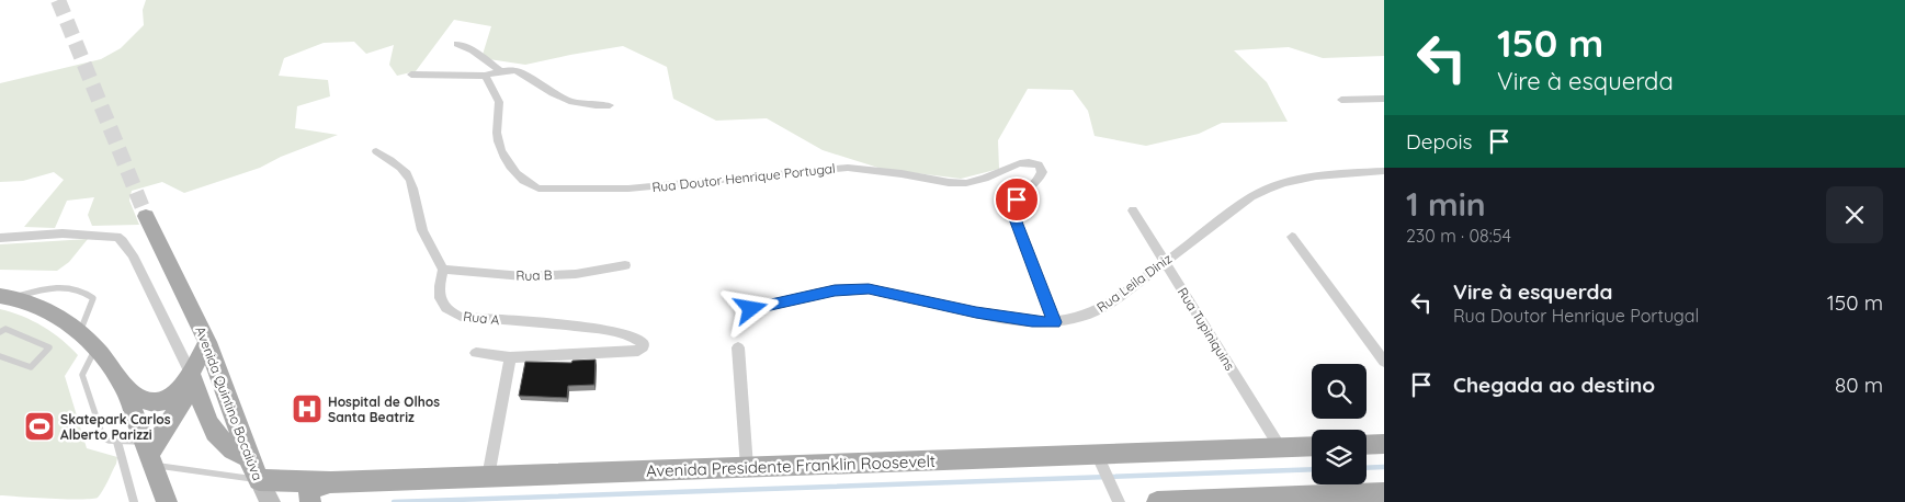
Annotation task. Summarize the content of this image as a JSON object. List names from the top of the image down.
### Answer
{
  "streets": {
    "main road": ["Avenida Quintino Bocaiúva", "Avenida Presidente Franklin Roosevelt"],
    "street": [
      "Rua Doutor Henrique Portugal",
      "Rua B",
      "Rua Leila Diniz",
      "Rua A",
      "Rua Tupiniquins"
    ]
  },
  "crossings": [
    ["Rua Doutor Henrique Portugal", "Rua Leila Diniz"],
    ["Rua B", "Rua A"],
    ["Rua Leila Diniz", "Rua Tupiniquins"],
    ["Rua Tupiniquins", "Avenida Presidente Franklin Roosevelt"],
    ["Avenida Quintino Bocaiúva", "Avenida Presidente Franklin Roosevelt"]
  ],
  "places": {
    "hospital": ["Hospital de Olhos Santa Beatriz"],
    "sports": ["Skatepark Carlos Alberto Parizzi"]
  },
  "page": {
    "turn": ["150 m", "Vire à esquerda"],
    "then": "Depois",
    "heading": ["1 min", "230 m · 08:54"],
    "list": [
      {
        "name": "Vire à esquerda",
        "note": "Rua Doutor Henrique Portugal",
        "value": "150 m"
      },
      {
        "name": "Chegada ao destino",
        "value": "80 m"
      }
    ]
  }
}
